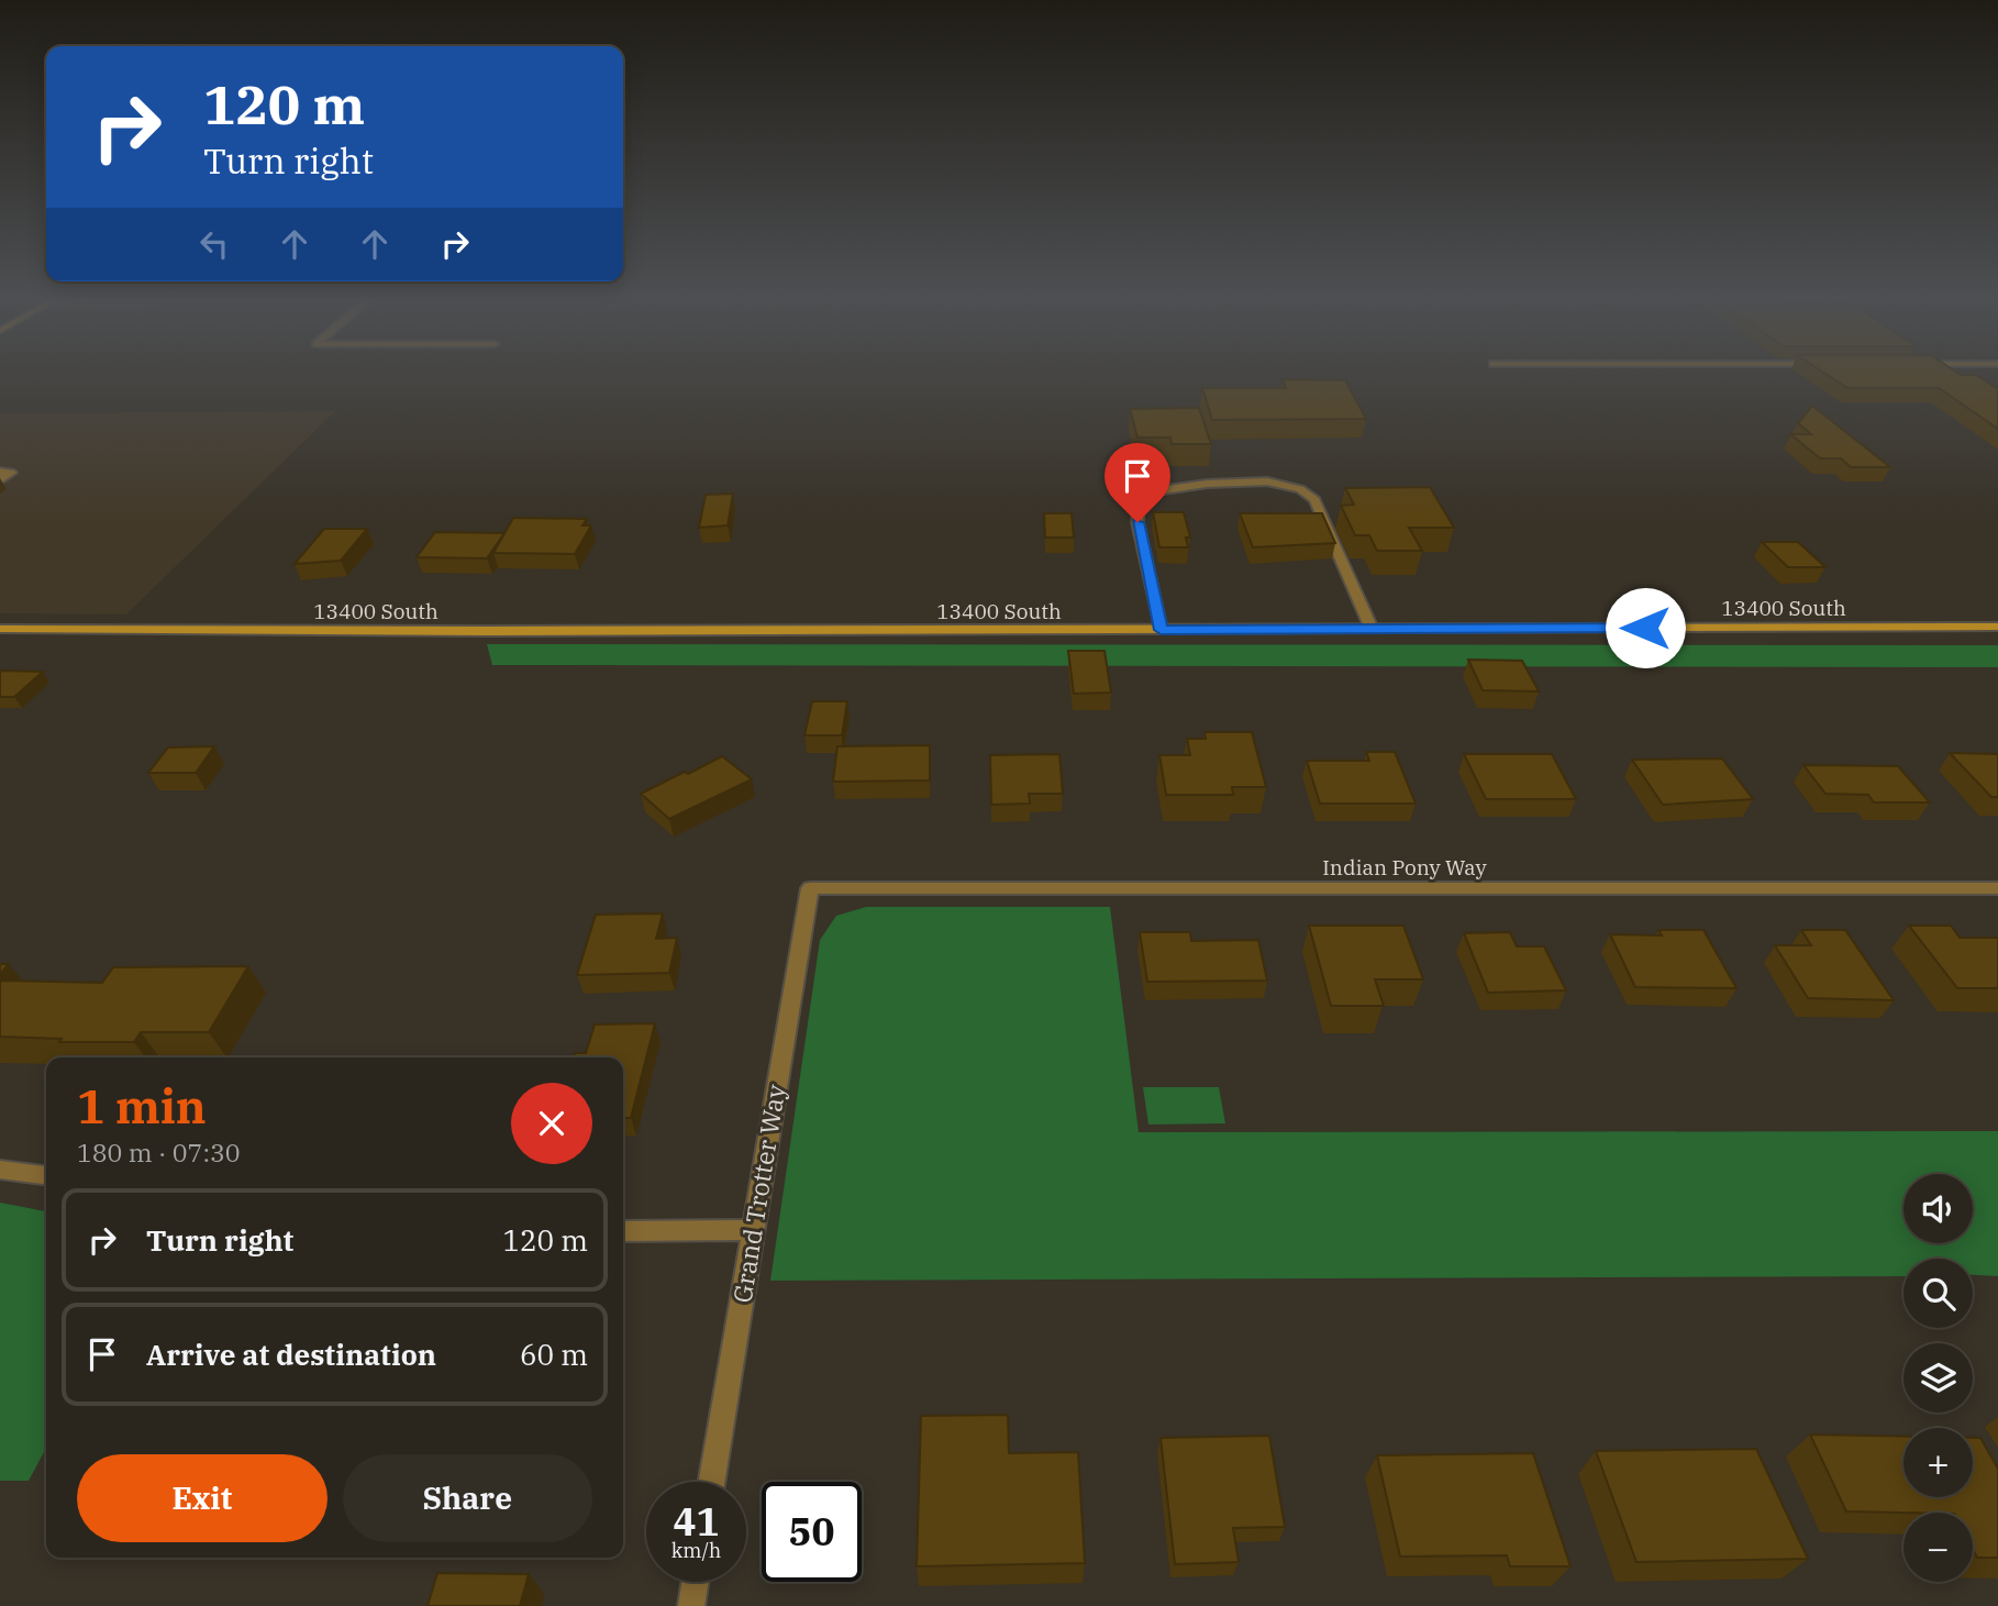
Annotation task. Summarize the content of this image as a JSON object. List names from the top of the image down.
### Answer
{
  "streets": {
    "main road": ["13400 South"],
    "street": ["Indian Pony Way", "Grand Trotter Way"]
  },
  "crossings": [
    ["Indian Pony Way", "Grand Trotter Way"]
  ],
  "page": {
    "turn": ["120 m", "Turn right"],
    "heading": ["1 min", "180 m · 07:30"],
    "map_buttons": ["+", "−"],
    "list": [
      {
        "name": "Turn right",
        "value": "120 m"
      },
      {
        "name": "Arrive at destination",
        "value": "60 m"
      }
    ],
    "buttons": ["Exit", "Share"],
    "speed": "41 km/h",
    "limit": "50"
  }
}
